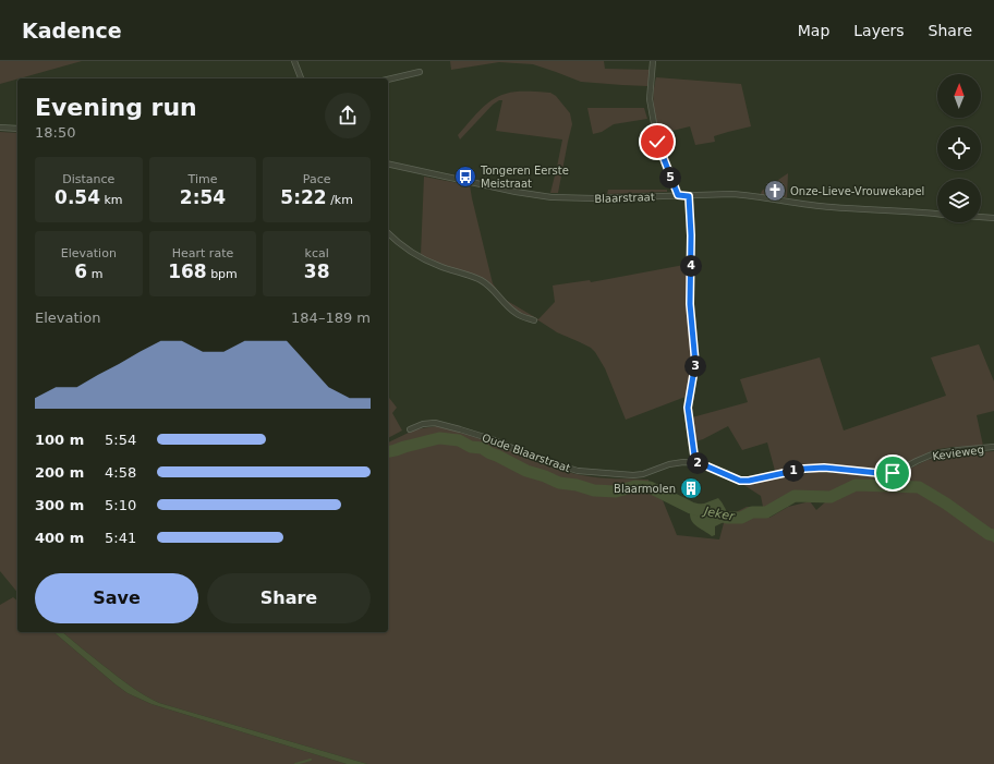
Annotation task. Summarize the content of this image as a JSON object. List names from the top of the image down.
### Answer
{
  "streets": {
    "street": ["Blaarstraat", "Oude Blaarstraat", "Kevieweg"]
  },
  "crossings": [
    ["Oude Blaarstraat", "Kevieweg"]
  ],
  "water": ["Jeker"],
  "places": {
    "bus stop": ["Tongeren Eerste Meistraat"],
    "church": ["Onze-Lieve-Vrouwekapel"],
    "building": ["Blaarmolen"]
  },
  "north": "top",
  "page": {
    "header": "Kadence",
    "nav": ["Map", "Layers", "Share"],
    "heading": ["Evening run", "18:50"],
    "stats": [
      ["Distance", "0.54 km"],
      ["Time", "2:54"],
      ["Pace", "5:22 /km"],
      ["Elevation", "6 m"],
      ["Heart rate", "168 bpm"],
      ["kcal", "38"]
    ],
    "pins": [
      "5",
      "4",
      "3",
      "2",
      "1"
    ],
    "chart": ["Elevation", "184–189 m"],
    "list": [
      {
        "name": "100 m",
        "note": "5:54"
      },
      {
        "name": "200 m",
        "note": "4:58"
      },
      {
        "name": "300 m",
        "note": "5:10"
      },
      {
        "name": "400 m",
        "note": "5:41"
      }
    ],
    "buttons": ["Save", "Share"]
  }
}
